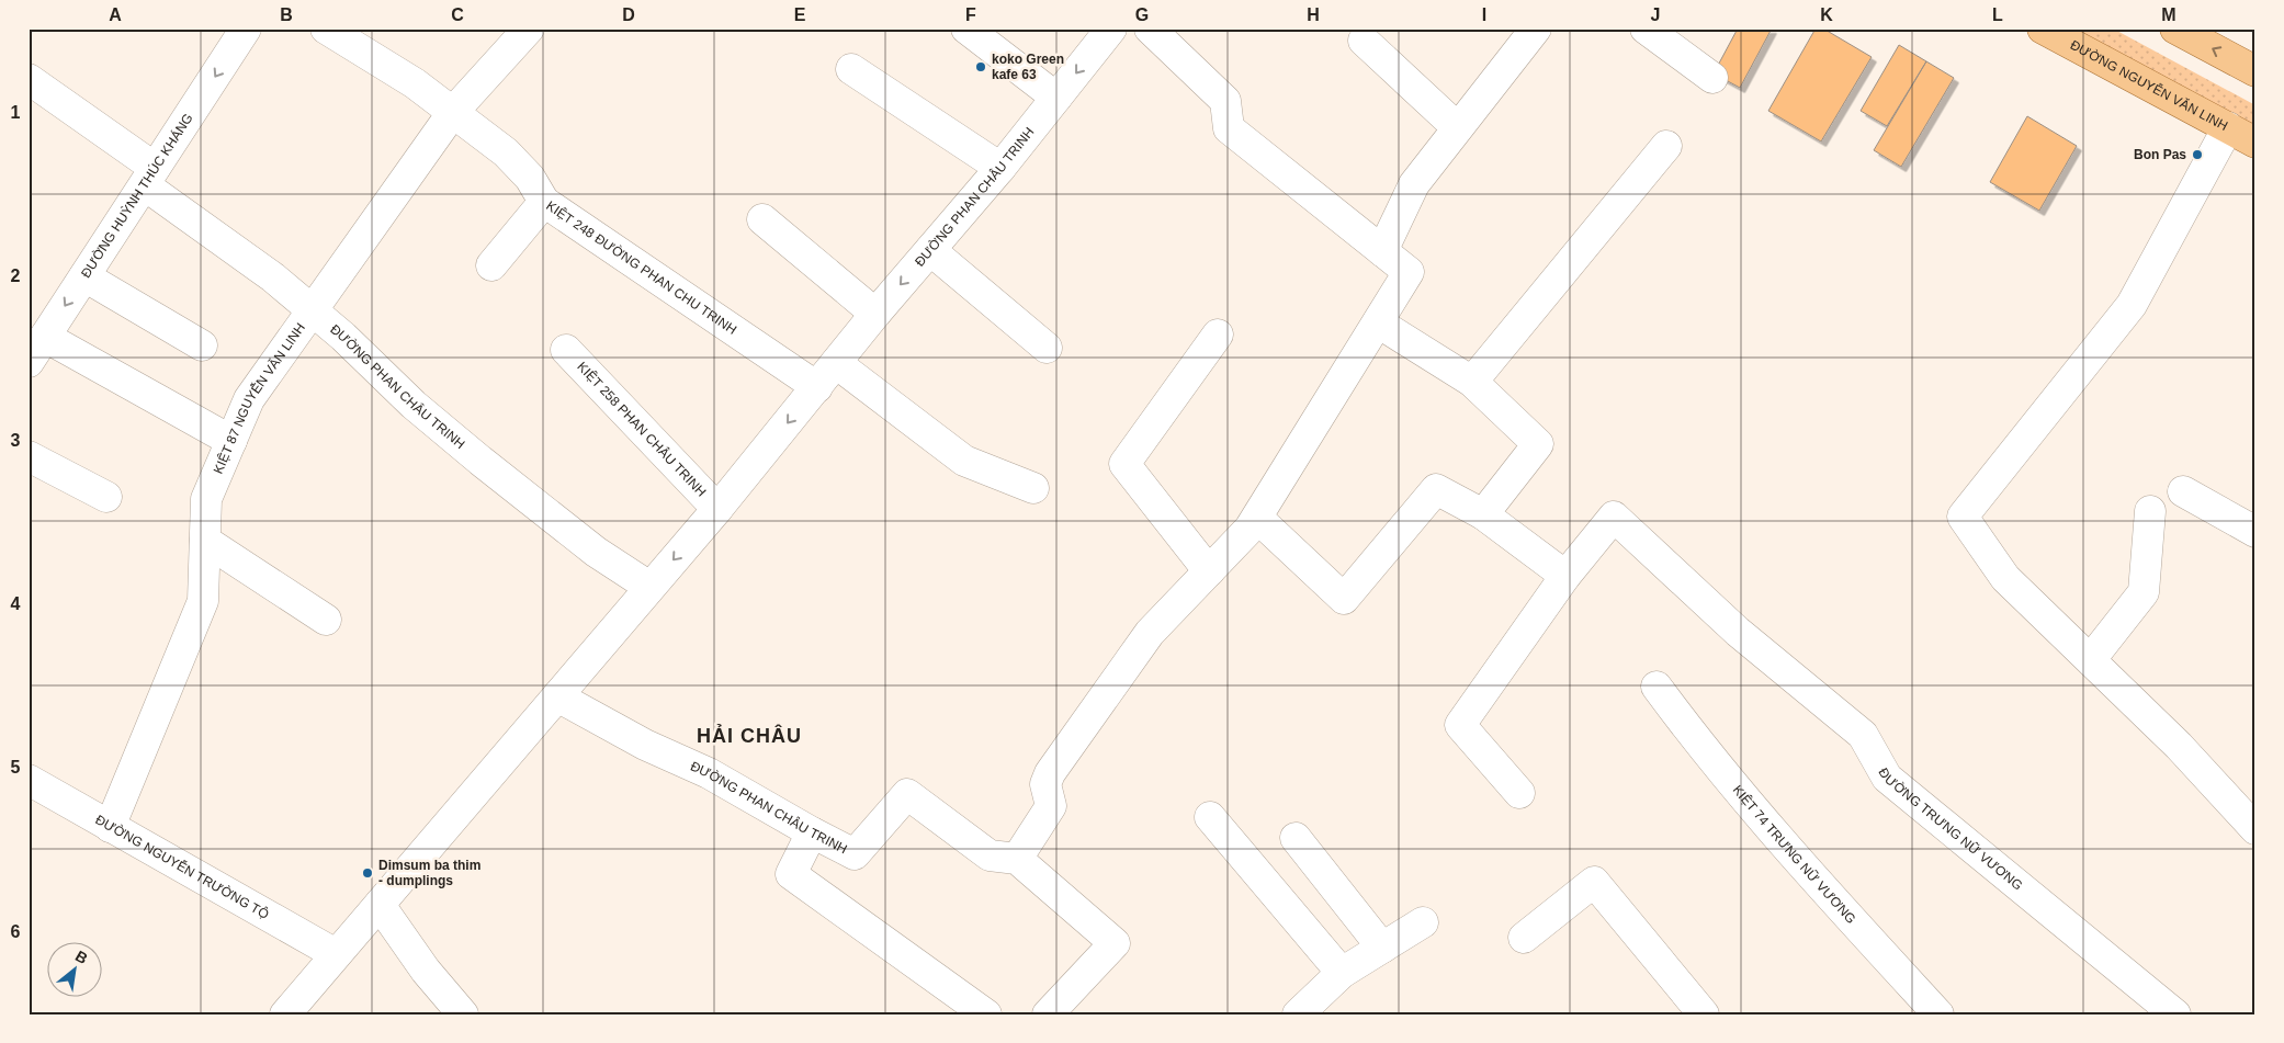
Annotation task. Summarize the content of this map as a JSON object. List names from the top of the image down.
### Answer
{
  "streets": {
    "main road": ["ĐƯỜNG NGUYỄN VĂN LINH"],
    "street": [
      "ĐƯỜNG HUỲNH THÚC KHÁNG",
      "ĐƯỜNG PHAN CHÂU TRINH",
      "KIỆT 248 ĐƯỜNG PHAN CHU TRINH",
      "KIỆT 87 NGUYỄN VĂN LINH",
      "KIỆT 258 PHAN CHÂU TRINH",
      "ĐƯỜNG TRƯNG NỮ VƯƠNG",
      "KIỆT 74 TRƯNG NỮ VƯƠNG",
      "ĐƯỜNG NGUYỄN TRƯỜNG TỘ"
    ]
  },
  "crossings": [
    ["ĐƯỜNG HUỲNH THÚC KHÁNG", "ĐƯỜNG PHAN CHÂU TRINH"],
    ["ĐƯỜNG PHAN CHÂU TRINH", "KIỆT 248 ĐƯỜNG PHAN CHU TRINH"],
    ["ĐƯỜNG PHAN CHÂU TRINH", "KIỆT 87 NGUYỄN VĂN LINH"],
    ["ĐƯỜNG PHAN CHÂU TRINH", "KIỆT 258 PHAN CHÂU TRINH"],
    ["ĐƯỜNG PHAN CHÂU TRINH", "ĐƯỜNG NGUYỄN TRƯỜNG TỘ"],
    ["KIỆT 248 ĐƯỜNG PHAN CHU TRINH", "KIỆT 87 NGUYỄN VĂN LINH"],
    ["KIỆT 87 NGUYỄN VĂN LINH", "ĐƯỜNG NGUYỄN TRƯỜNG TỘ"]
  ],
  "one_way": ["ĐƯỜNG HUỲNH THÚC KHÁNG"],
  "districts": ["HẢI CHÂU"],
  "places": ["koko Green kafe 63", "Bon Pas", "Dimsum ba thim - dumplings"],
  "north": "top right",
  "grid": {
    "columns": [
      "A",
      "B",
      "C",
      "D",
      "E",
      "F",
      "G",
      "H",
      "I",
      "J",
      "K",
      "L",
      "M"
    ],
    "rows": [
      "1",
      "2",
      "3",
      "4",
      "5",
      "6"
    ]
  }
}
